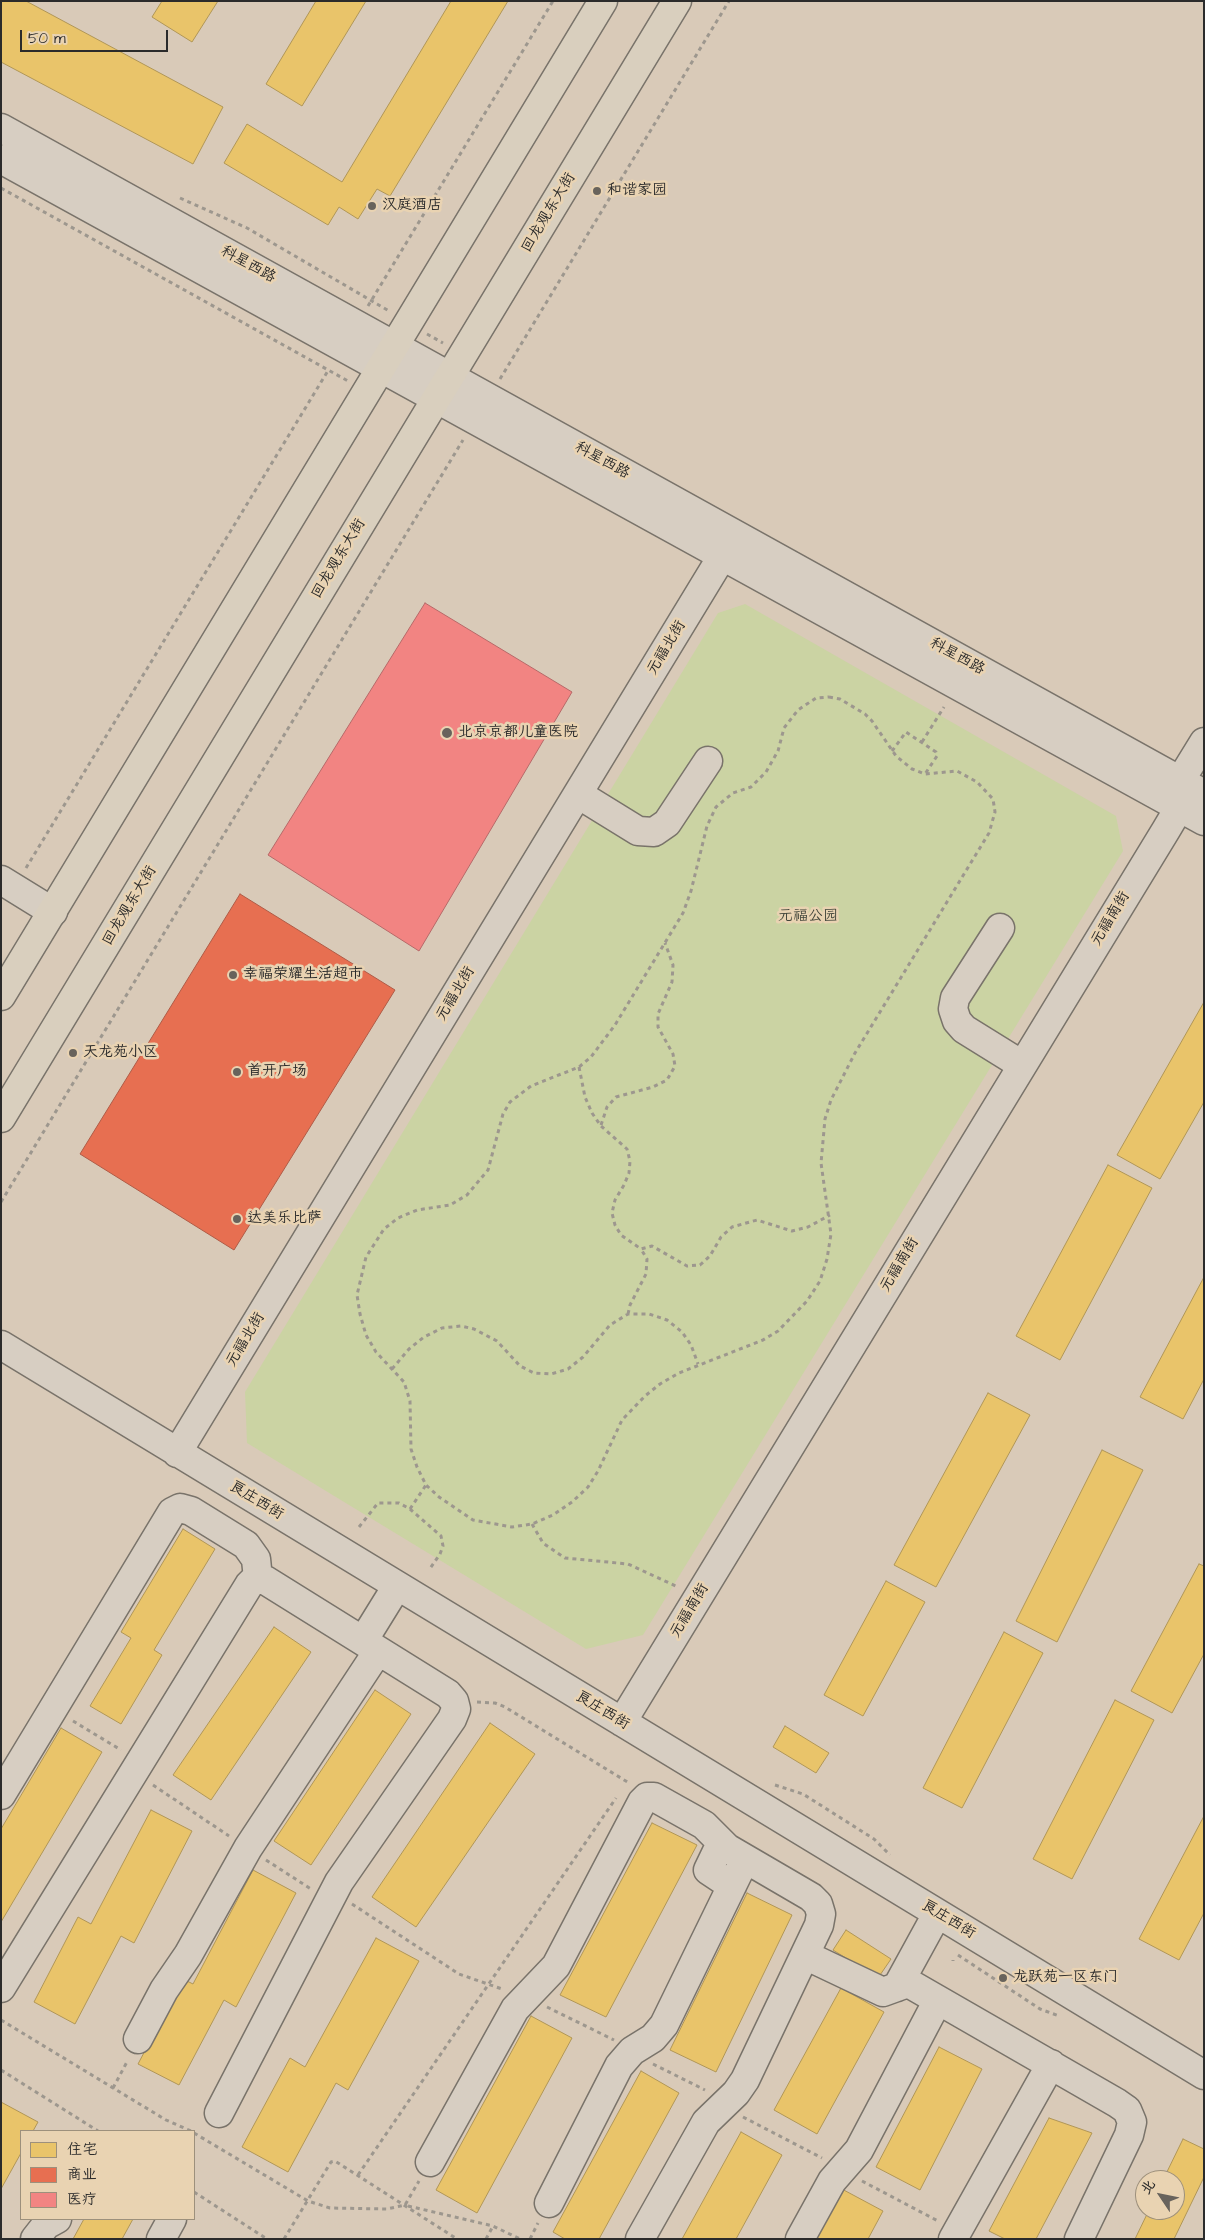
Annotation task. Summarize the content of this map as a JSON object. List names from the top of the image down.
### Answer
{
  "streets": {
    "main road": ["回龙观东大街"],
    "street": [
      "科星西路",
      "元福北街",
      "元福南街",
      "良庄西街"
    ]
  },
  "crossings": [
    ["回龙观东大街", "科星西路"],
    ["科星西路", "元福北街"],
    ["科星西路", "元福南街"],
    ["元福北街", "良庄西街"],
    ["元福南街", "良庄西街"]
  ],
  "parks": ["元福公园"],
  "places": [
    "和谐家园",
    "汉庭酒店",
    "北京京都儿童医院",
    "幸福荣耀生活超市",
    "天龙苑小区",
    "首开广场",
    "达美乐比萨",
    "龙跃苑一区东门"
  ],
  "legend": ["住宅", "商业", "医疗"],
  "scale_bar": "50 m",
  "north": "top left"
}
